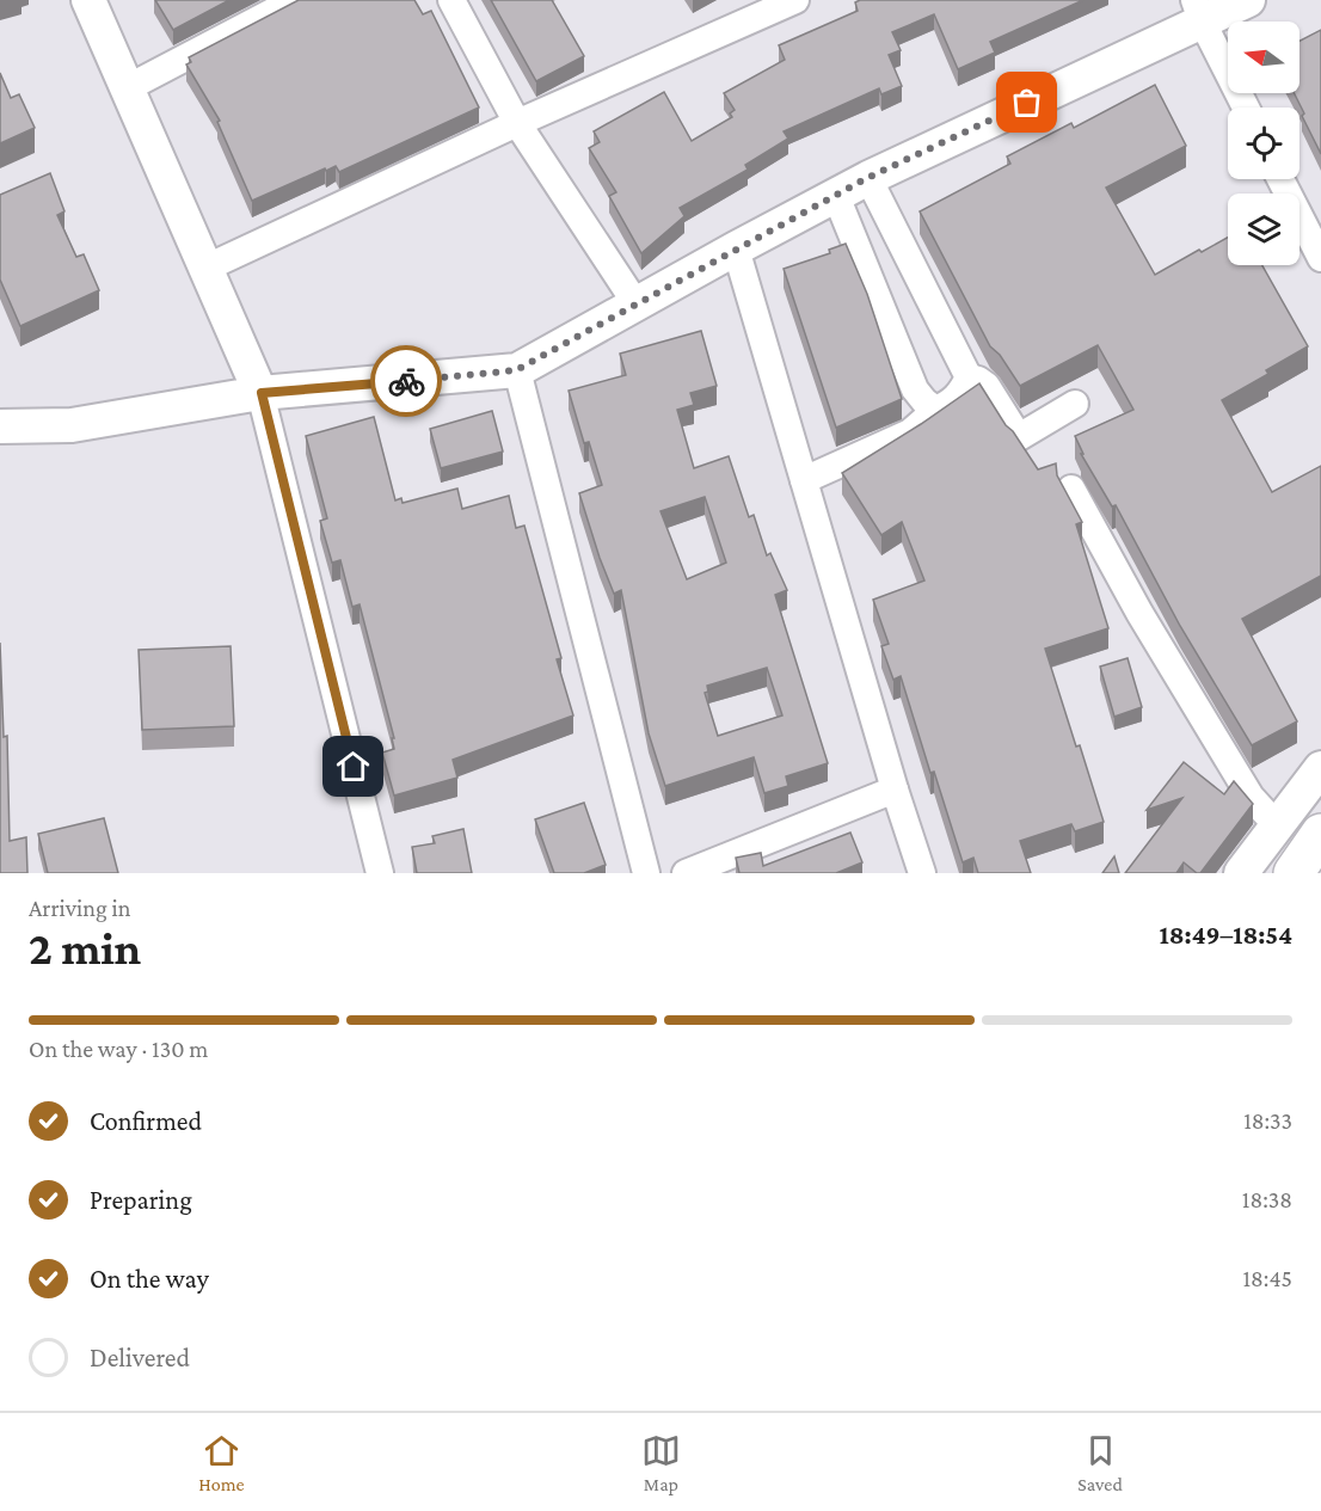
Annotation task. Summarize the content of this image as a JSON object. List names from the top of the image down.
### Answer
{
  "north": "left",
  "page": {
    "heading": ["2 min", "Arriving in", "18:49–18:54"],
    "bar": "On the way · 130 m",
    "list": [
      ["Confirmed", "18:33"],
      ["Preparing", "18:38"],
      ["On the way", "18:45"],
      "Delivered"
    ],
    "tabs": ["Home", "Map", "Saved"]
  }
}
